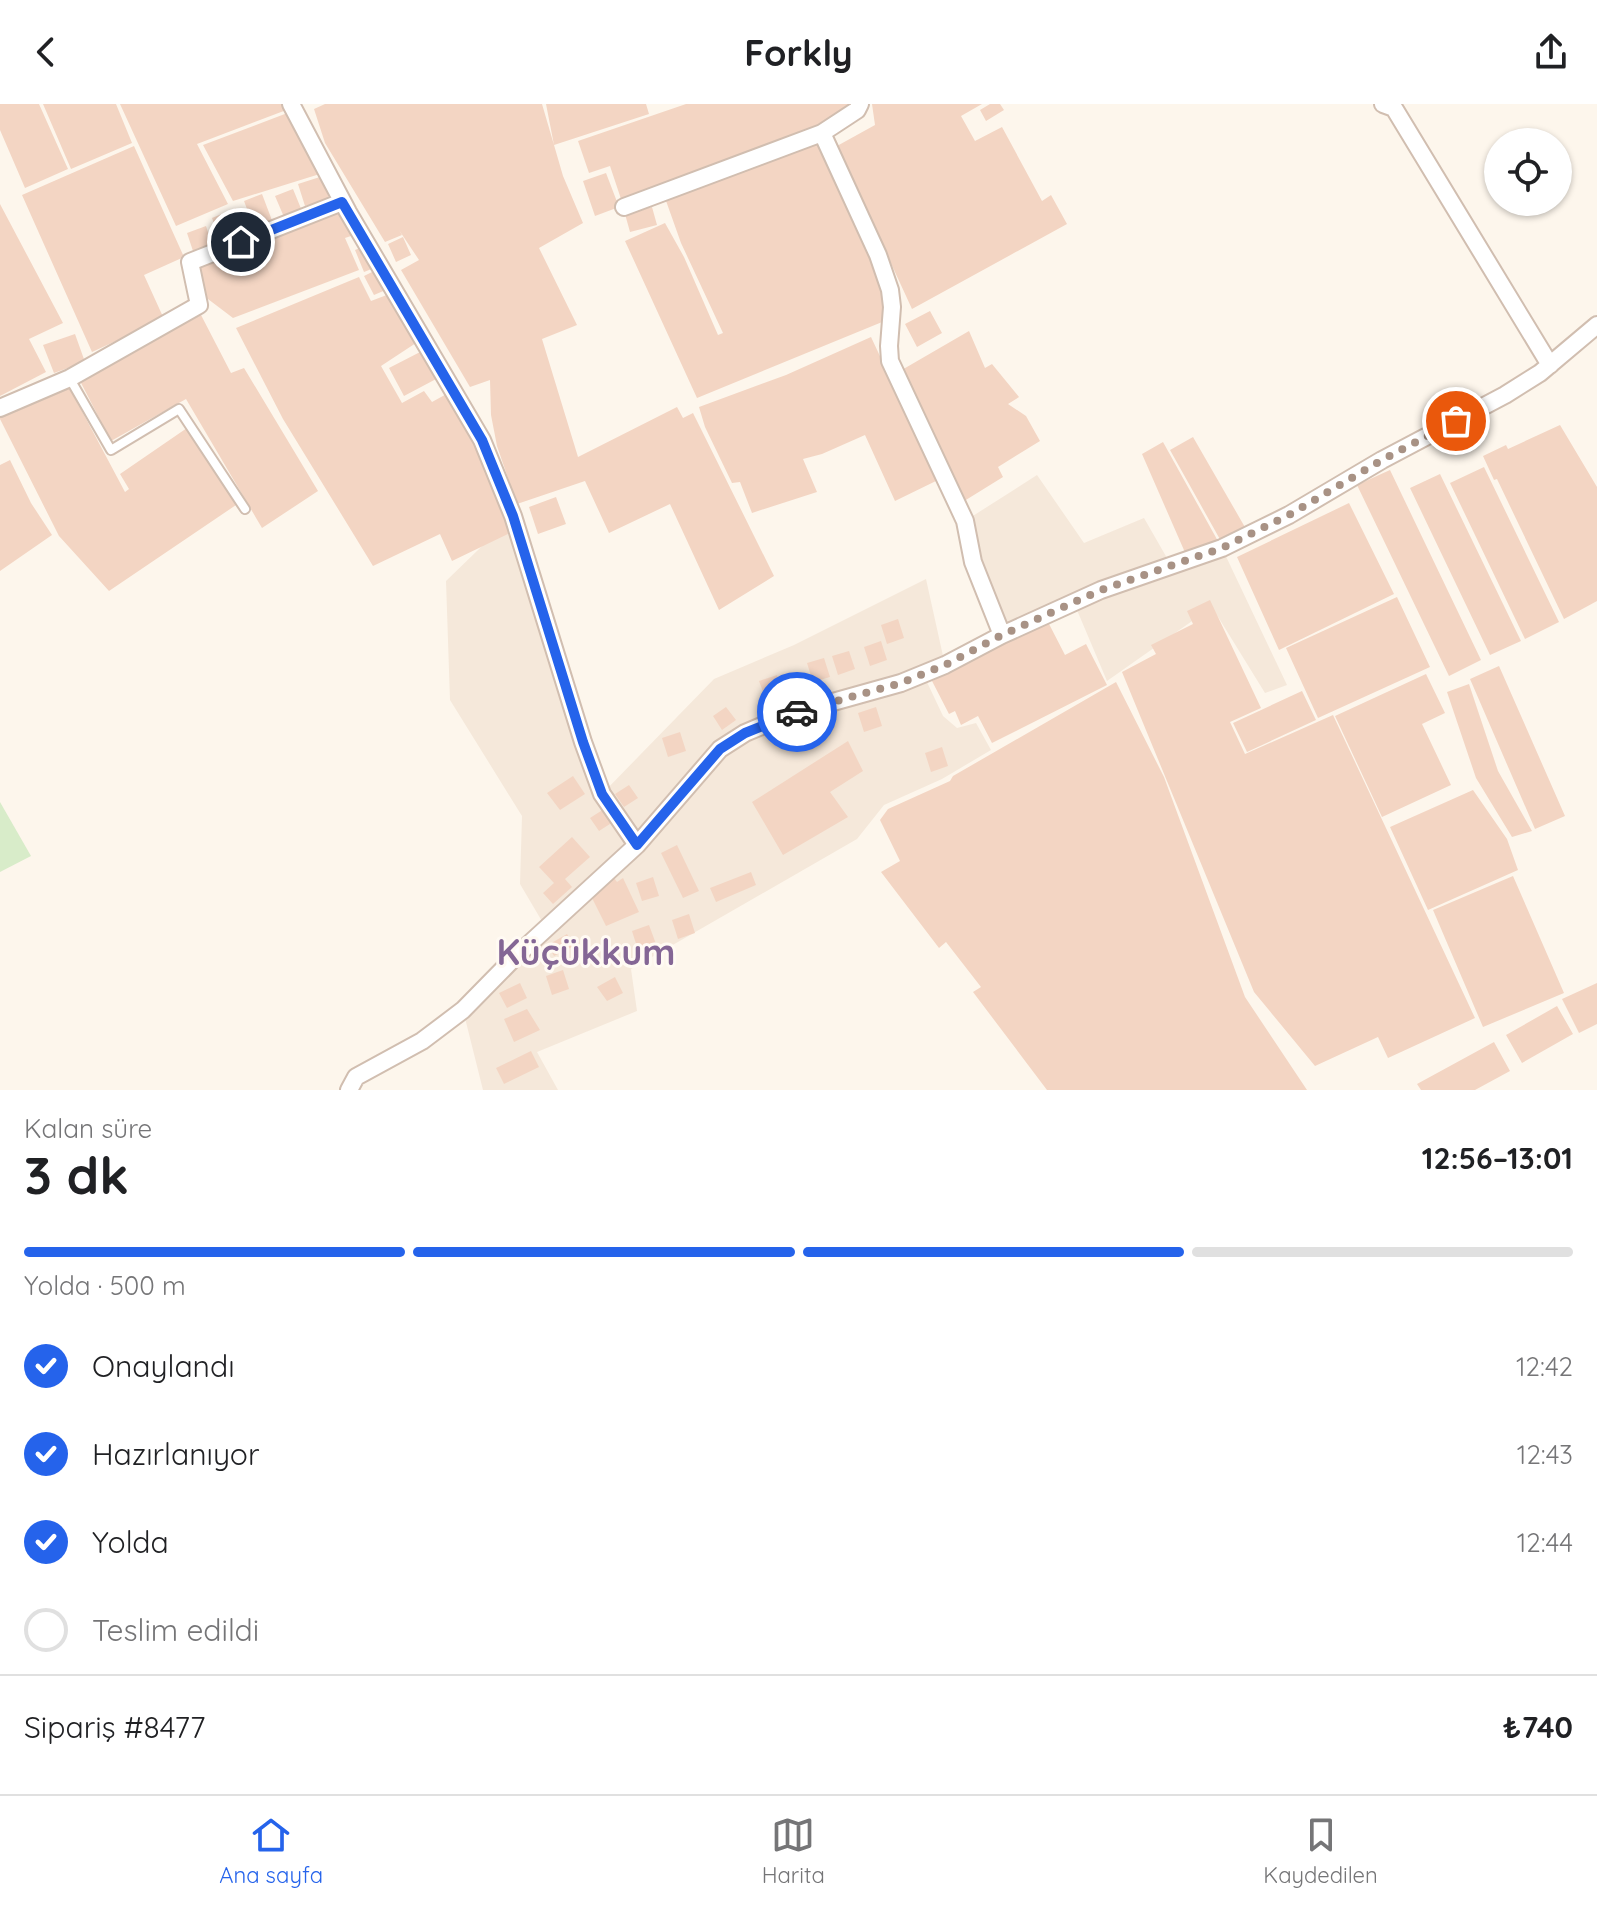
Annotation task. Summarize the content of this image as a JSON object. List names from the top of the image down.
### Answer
{
  "districts": ["Küçükkum"],
  "page": {
    "header": "Forkly",
    "heading": ["3 dk", "Kalan süre", "12:56–13:01"],
    "panel": ["Sipariş #8477", "₺740"],
    "bar": "Yolda · 500 m",
    "list": [
      ["Onaylandı", "12:42"],
      ["Hazırlanıyor", "12:43"],
      ["Yolda", "12:44"],
      "Teslim edildi"
    ],
    "tabs": ["Ana sayfa", "Harita", "Kaydedilen"]
  }
}
